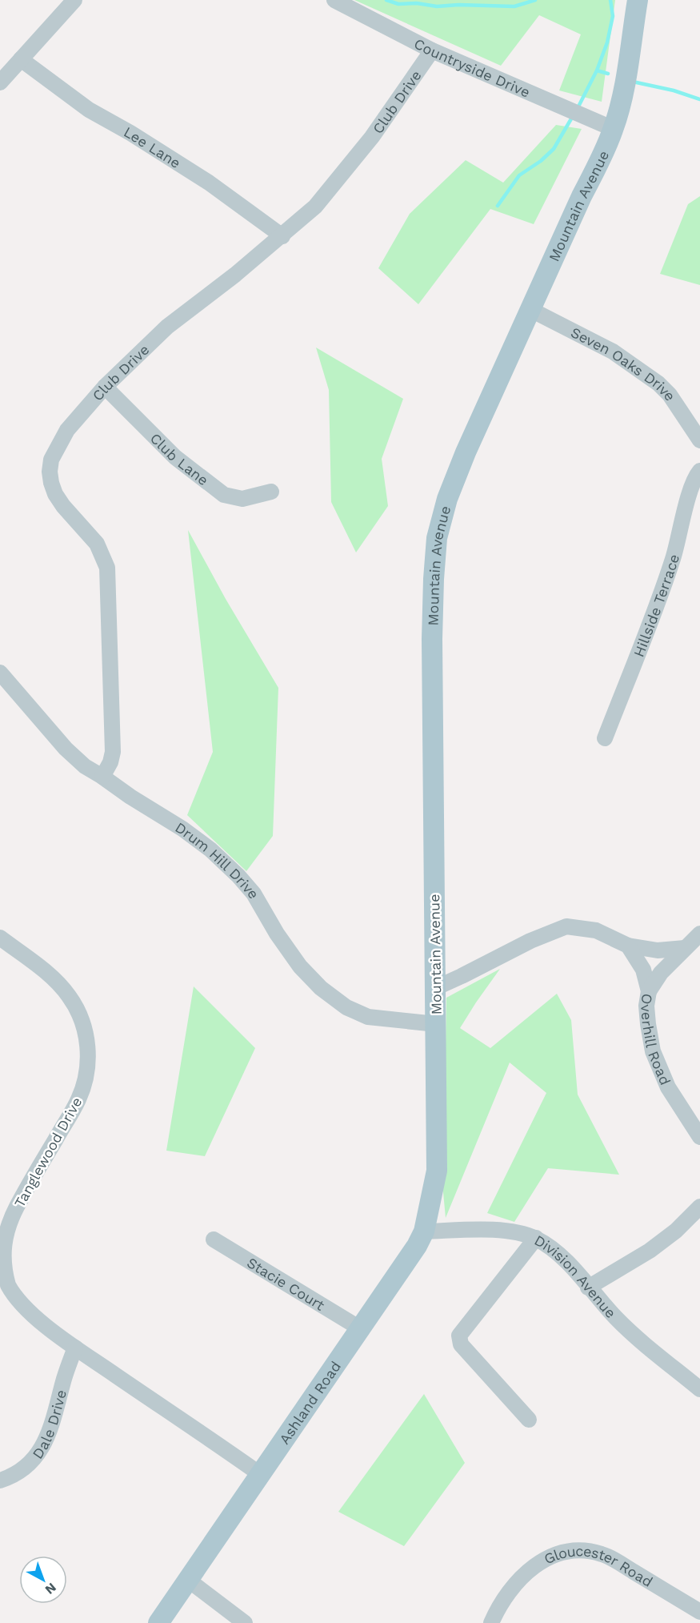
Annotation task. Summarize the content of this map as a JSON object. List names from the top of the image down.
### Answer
{
  "streets": {
    "main road": ["Mountain Avenue", "Ashland Road"],
    "street": [
      "Countryside Drive",
      "Club Drive",
      "Lee Lane",
      "Seven Oaks Drive",
      "Club Lane",
      "Hillside Terrace",
      "Drum Hill Drive",
      "Overhill Road",
      "Tanglewood Drive",
      "Division Avenue",
      "Stacie Court",
      "Dale Drive",
      "Gloucester Road"
    ]
  },
  "crossings": [
    ["Countryside Drive", "Club Drive"],
    ["Countryside Drive", "Mountain Avenue"],
    ["Club Drive", "Lee Lane"],
    ["Club Drive", "Club Lane"],
    ["Club Drive", "Drum Hill Drive"],
    ["Mountain Avenue", "Seven Oaks Drive"],
    ["Mountain Avenue", "Drum Hill Drive"],
    ["Mountain Avenue", "Ashland Road"],
    ["Tanglewood Drive", "Ashland Road"],
    ["Tanglewood Drive", "Dale Drive"],
    ["Division Avenue", "Ashland Road"],
    ["Stacie Court", "Ashland Road"]
  ],
  "north": "bottom right"
}
